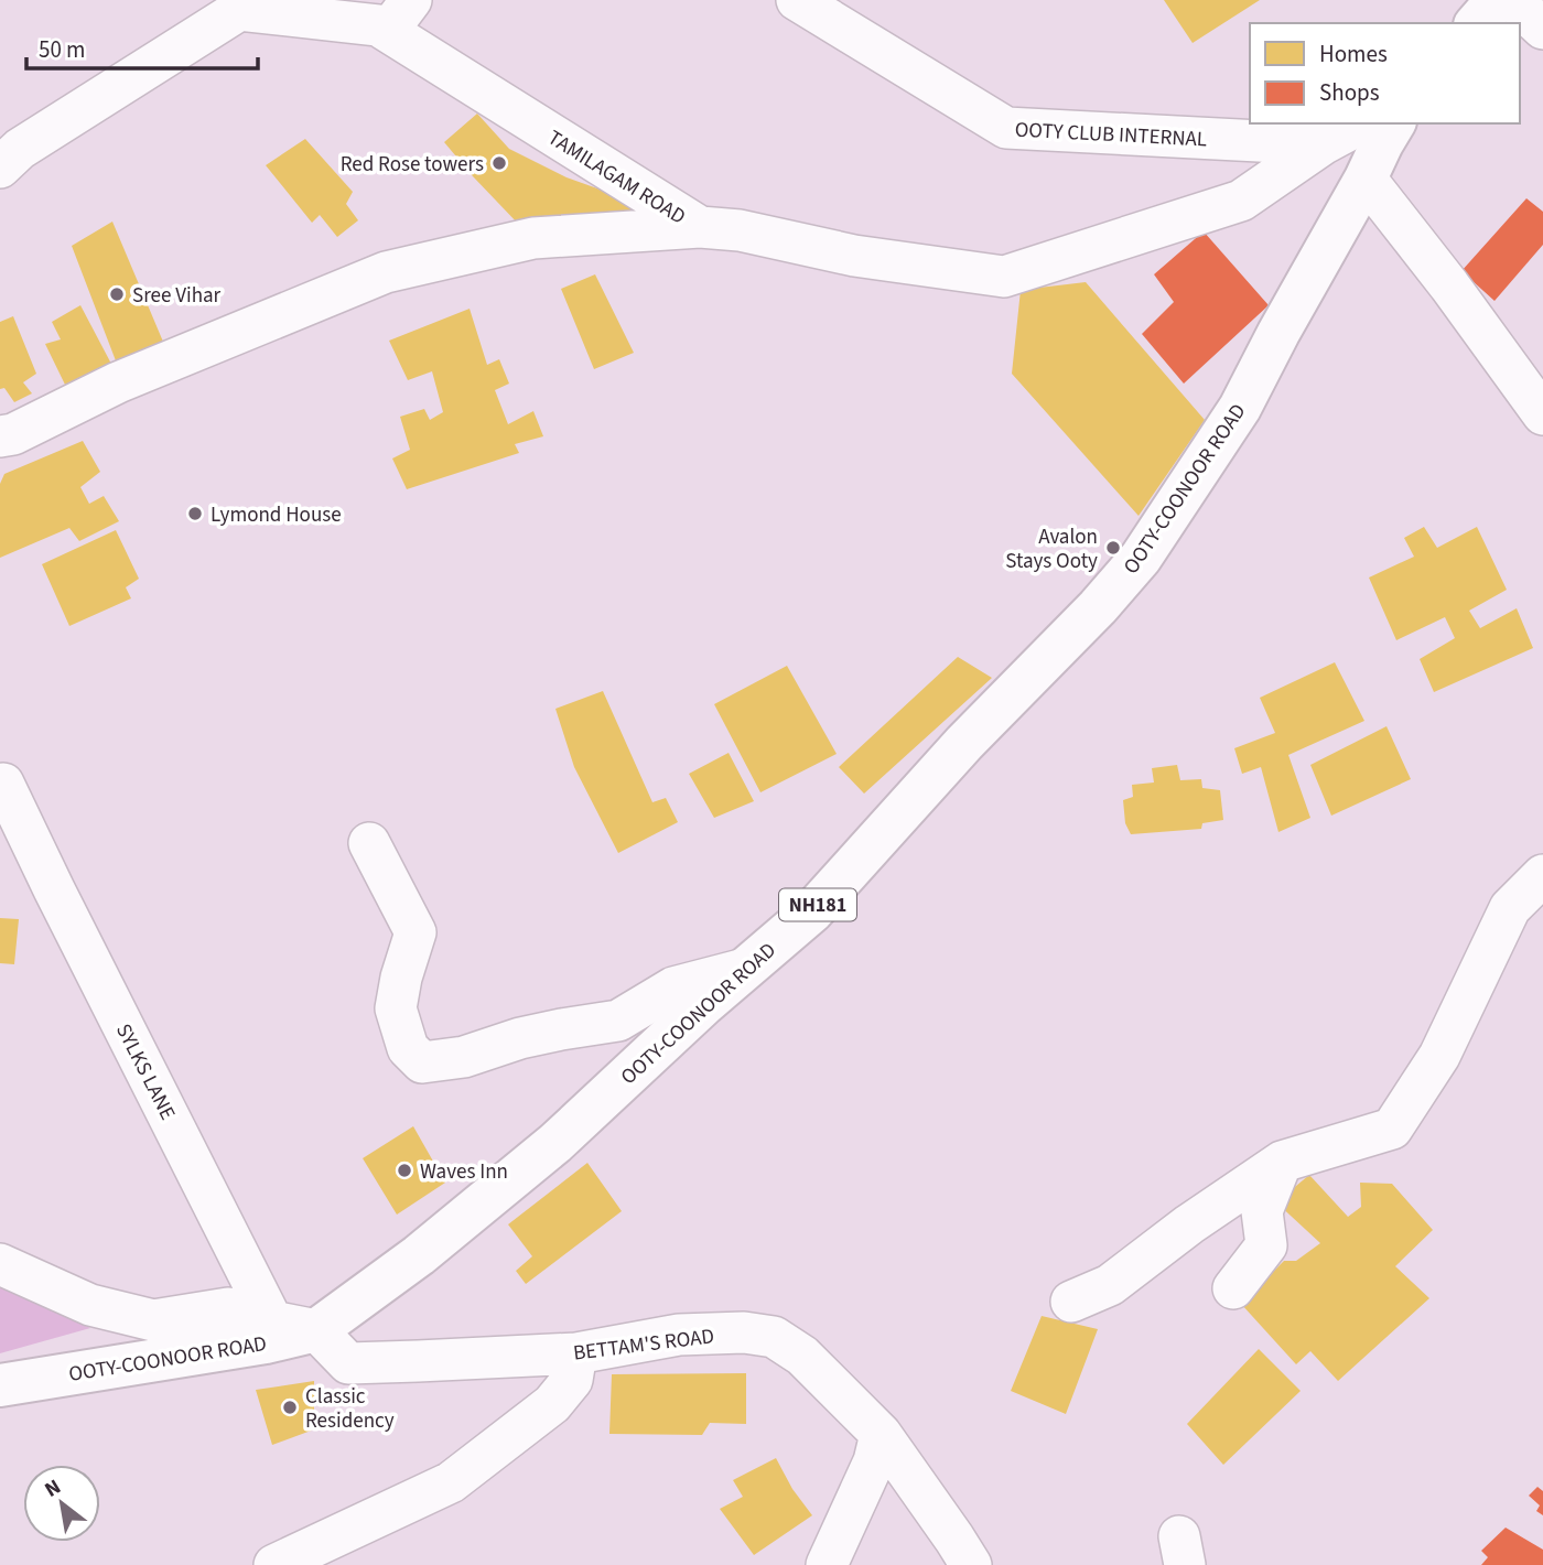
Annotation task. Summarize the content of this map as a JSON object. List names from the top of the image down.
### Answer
{
  "streets": {
    "highway": ["OOTY-COONOOR ROAD", "NH181"],
    "street": [
      "OOTY CLUB INTERNAL",
      "TAMILAGAM ROAD",
      "SYLKS LANE",
      "BETTAM'S ROAD"
    ]
  },
  "crossings": [
    ["OOTY CLUB INTERNAL", "TAMILAGAM ROAD"],
    ["OOTY-COONOOR ROAD", "BETTAM'S ROAD"]
  ],
  "places": [
    "Red Rose towers",
    "Sree Vihar",
    "Lymond House",
    "Avalon Stays Ooty",
    "Waves Inn",
    "Classic Residency"
  ],
  "legend": ["Homes", "Shops"],
  "scale_bar": "50 m",
  "north": "top left"
}
